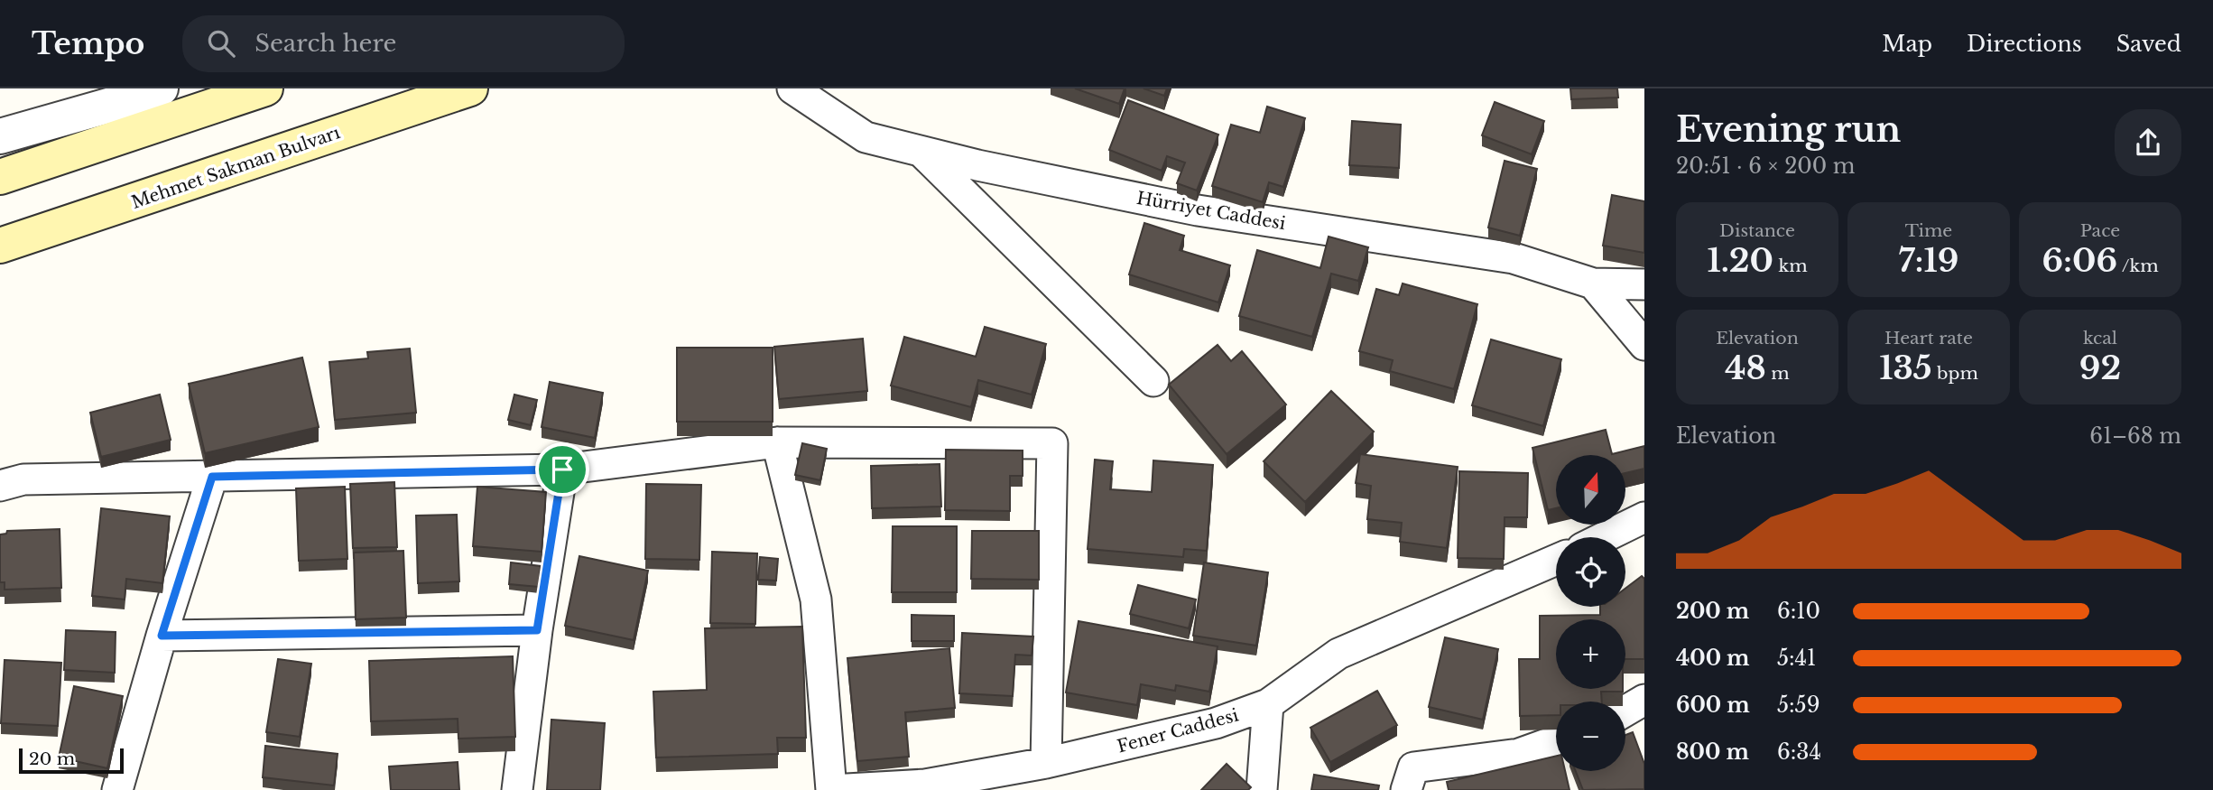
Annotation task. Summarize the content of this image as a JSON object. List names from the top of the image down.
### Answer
{
  "streets": {
    "main road": ["Mehmet Sakman Bulvarı"],
    "street": ["Hürriyet Caddesi", "Fener Caddesi"]
  },
  "scale_bar": "20 m",
  "north": "top",
  "page": {
    "header": "Tempo",
    "search": "Search here",
    "nav": ["Map", "Directions", "Saved"],
    "heading": ["Evening run", "20:51 · 6 × 200 m"],
    "stats": [
      ["Distance", "1.20 km"],
      ["Time", "7:19"],
      ["Pace", "6:06 /km"],
      ["Elevation", "48 m"],
      ["Heart rate", "135 bpm"],
      ["kcal", "92"]
    ],
    "chart": ["Elevation", "61–68 m"],
    "map_buttons": ["+", "−"],
    "list": [
      {
        "name": "200 m",
        "note": "6:10"
      },
      {
        "name": "400 m",
        "note": "5:41"
      },
      {
        "name": "600 m",
        "note": "5:59"
      },
      {
        "name": "800 m",
        "note": "6:34"
      }
    ],
    "scale": "20 m"
  }
}
